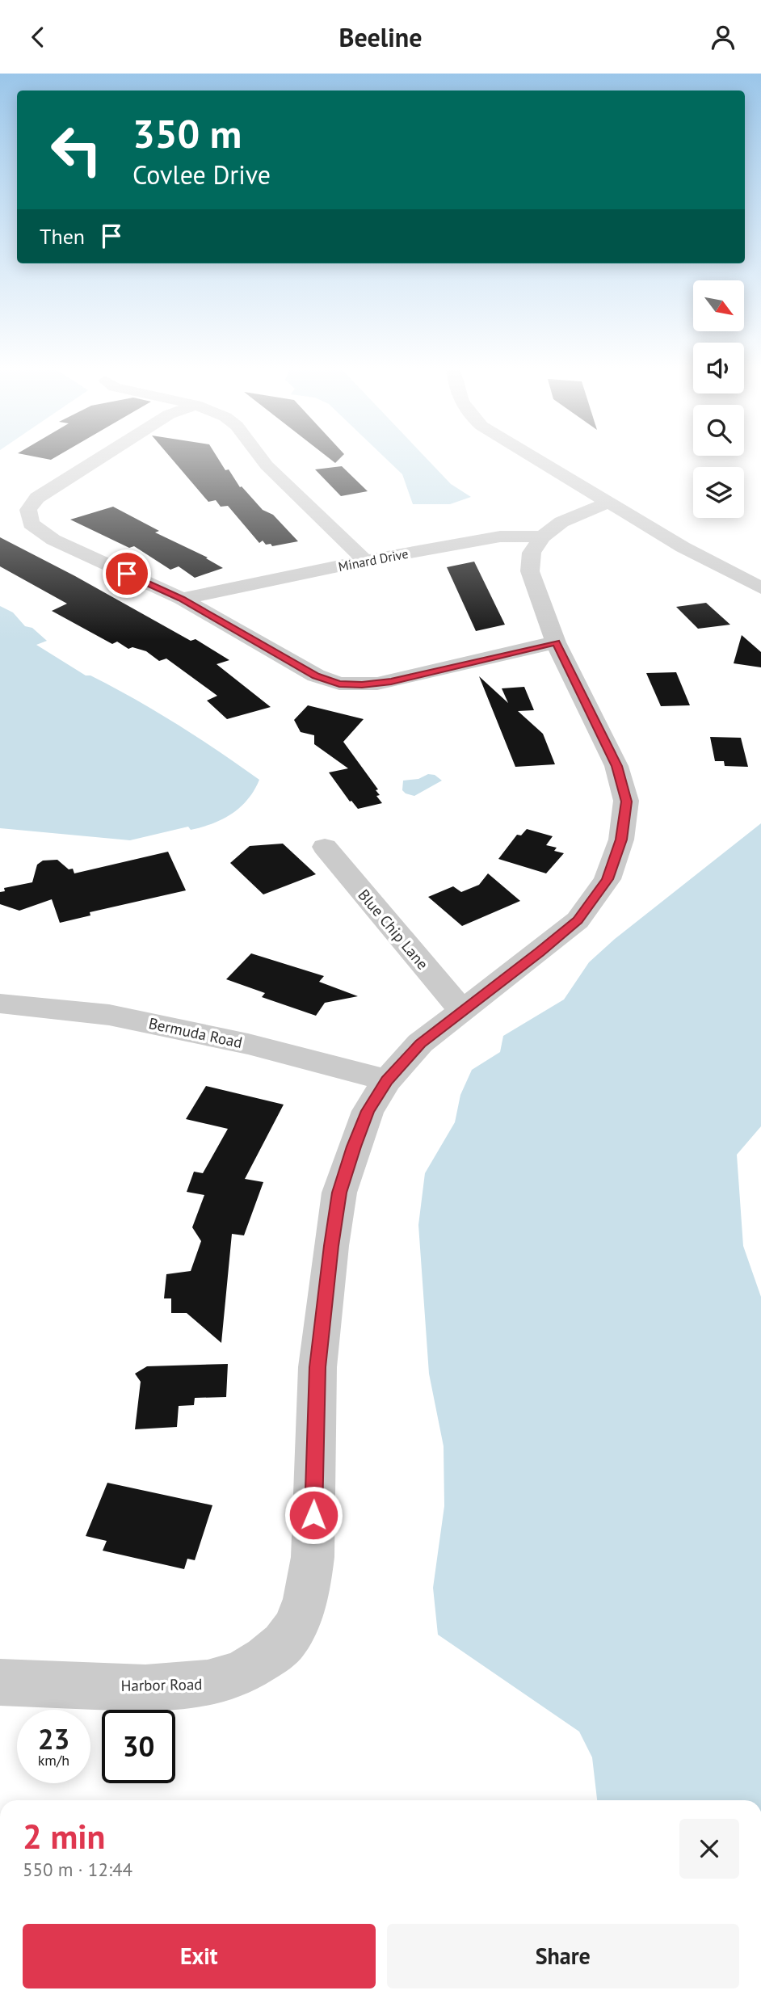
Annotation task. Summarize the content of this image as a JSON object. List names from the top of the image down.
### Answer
{
  "streets": {
    "street": [
      "Minard Drive",
      "Blue Chip Lane",
      "Bermuda Road",
      "Harbor Road"
    ]
  },
  "crossings": [
    ["Minard Drive", "Harbor Road"],
    ["Blue Chip Lane", "Harbor Road"],
    ["Bermuda Road", "Harbor Road"]
  ],
  "north": "bottom right",
  "page": {
    "header": "Beeline",
    "turn": ["350 m", "Covlee Drive"],
    "then": "Then",
    "speed": "23 km/h",
    "limit": "30",
    "heading": ["2 min", "550 m · 12:44"],
    "buttons": ["Exit", "Share"]
  }
}
